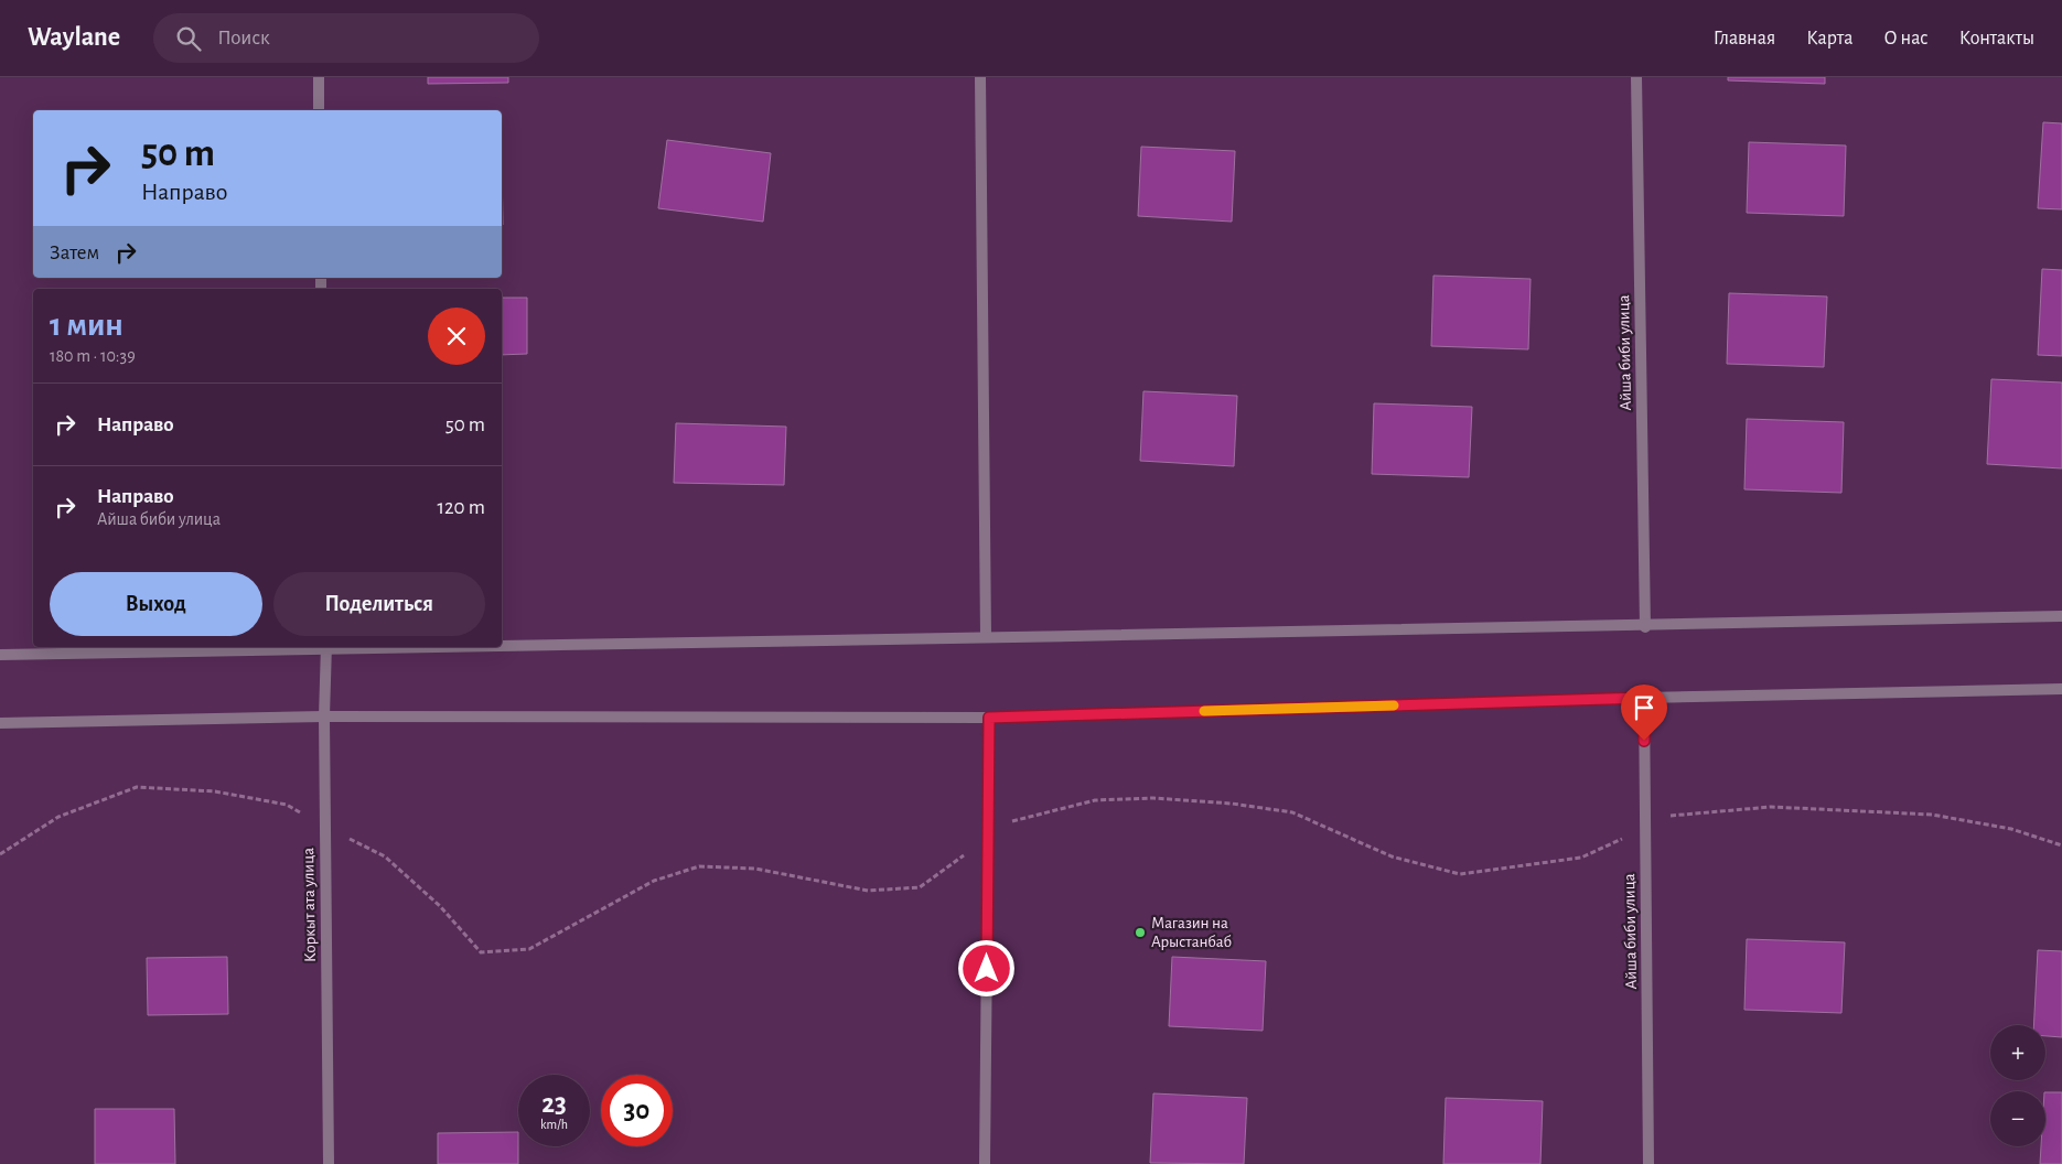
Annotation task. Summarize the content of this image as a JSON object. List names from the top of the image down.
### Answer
{
  "streets": {
    "street": ["Айша биби улица", "Коркыт ата улица"]
  },
  "places": ["Магазин на Арыстанбаб"],
  "page": {
    "header": "Waylane",
    "search": "Поиск",
    "nav": [
      "Главная",
      "Карта",
      "О нас",
      "Контакты"
    ],
    "turn": ["50 m", "Направо"],
    "then": "Затем",
    "heading": ["1 мин", "180 m · 10:39"],
    "list": [
      {
        "name": "Направо",
        "value": "50 m"
      },
      {
        "name": "Направо",
        "note": "Айша биби улица",
        "value": "120 m"
      }
    ],
    "buttons": ["Выход", "Поделиться"],
    "map_buttons": ["+", "−"],
    "speed": "23 km/h",
    "limit": "30"
  }
}
